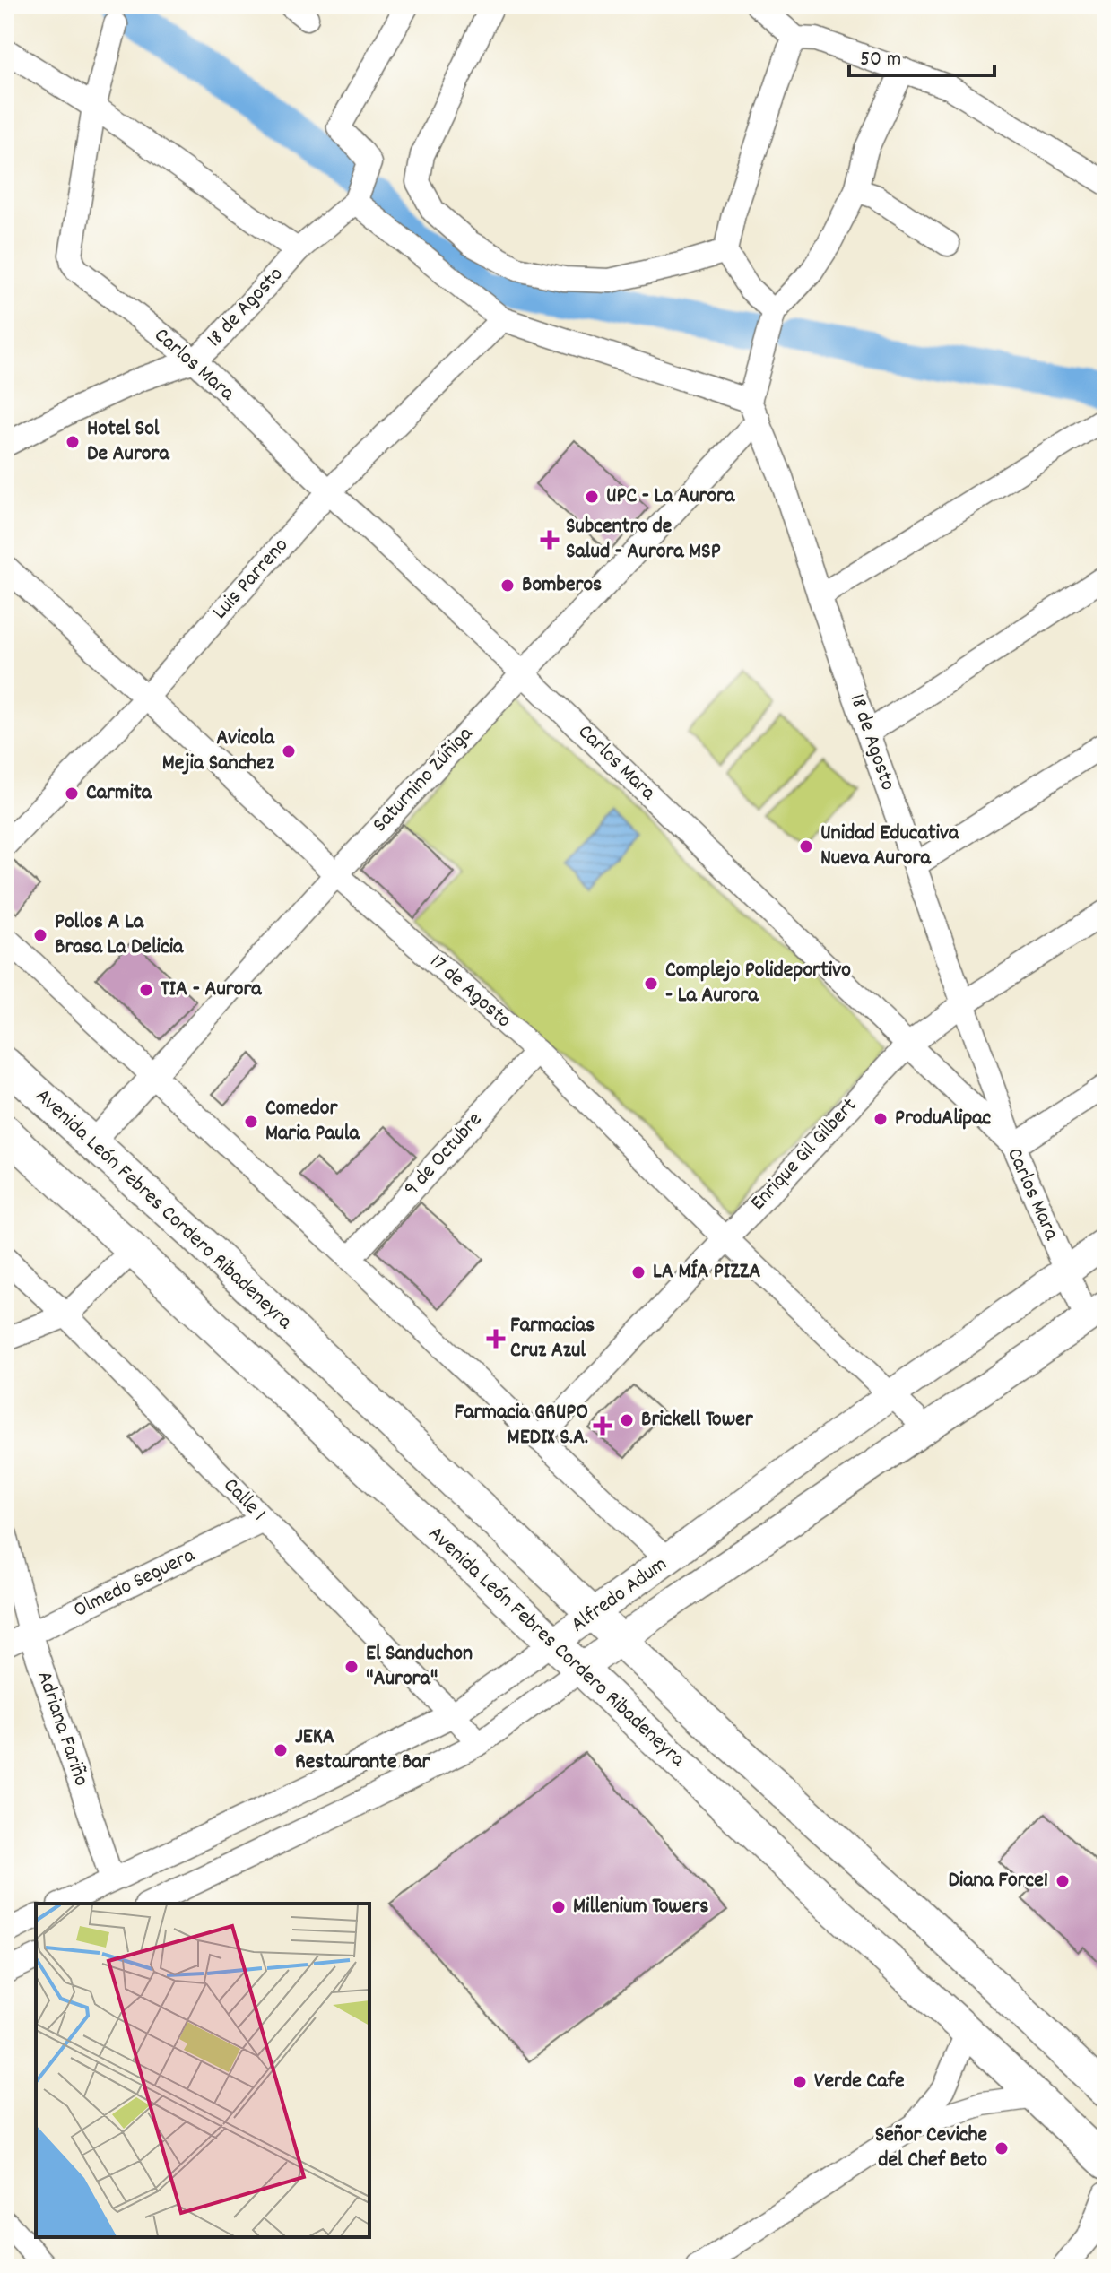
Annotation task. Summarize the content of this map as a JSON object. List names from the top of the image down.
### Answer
{
  "streets": {
    "highway": ["Avenida León Febres Cordero Ribadeneyra"],
    "main road": ["Alfredo Adum"],
    "street": [
      "18 de Agosto",
      "Carlos Mara",
      "Luis Parreno",
      "Saturnino Zúñiga",
      "17 de Agosto",
      "9 de Octubre",
      "Enrique Gil Gilbert",
      "Calle 1",
      "Olmedo Seguera",
      "Adriana Fariño"
    ]
  },
  "crossings": [
    ["18 de Agosto", "Carlos Mara"],
    ["18 de Agosto", "Saturnino Zúñiga"],
    ["18 de Agosto", "Enrique Gil Gilbert"],
    ["Carlos Mara", "Luis Parreno"],
    ["Carlos Mara", "Saturnino Zúñiga"],
    ["Carlos Mara", "Enrique Gil Gilbert"],
    ["Carlos Mara", "Alfredo Adum"],
    ["Luis Parreno", "17 de Agosto"],
    ["Saturnino Zúñiga", "17 de Agosto"],
    ["Saturnino Zúñiga", "Avenida León Febres Cordero Ribadeneyra"],
    ["17 de Agosto", "9 de Octubre"],
    ["17 de Agosto", "Enrique Gil Gilbert"],
    ["17 de Agosto", "Alfredo Adum"],
    ["Avenida León Febres Cordero Ribadeneyra", "Alfredo Adum"],
    ["Calle 1", "Olmedo Seguera"],
    ["Calle 1", "Alfredo Adum"],
    ["Olmedo Seguera", "Adriana Fariño"],
    ["Alfredo Adum", "Adriana Fariño"]
  ],
  "places": {
    "other": [
      "Hotel Sol De Aurora",
      "UPC - La Aurora",
      "Bomberos",
      "Avicola Mejia Sanchez",
      "Carmita",
      "Unidad Educativa Nueva Aurora",
      "Pollos A La Brasa La Delicia",
      "Complejo Polideportivo - La Aurora",
      "TIA - Aurora",
      "ProduAlipac",
      "Comedor Maria Paula",
      "LA MÍA PIZZA",
      "Brickell Tower",
      "El Sanduchon \"Aurora\"",
      "JEKA Restaurante Bar",
      "Diana Force1",
      "Millenium Towers",
      "Verde Cafe",
      "Señor Ceviche del Chef Beto"
    ],
    "health": ["Subcentro de Salud - Aurora MSP", "Farmacias Cruz Azul", "Farmacia GRUPO MEDIX S.A."]
  },
  "scale_bar": "50 m"
}
